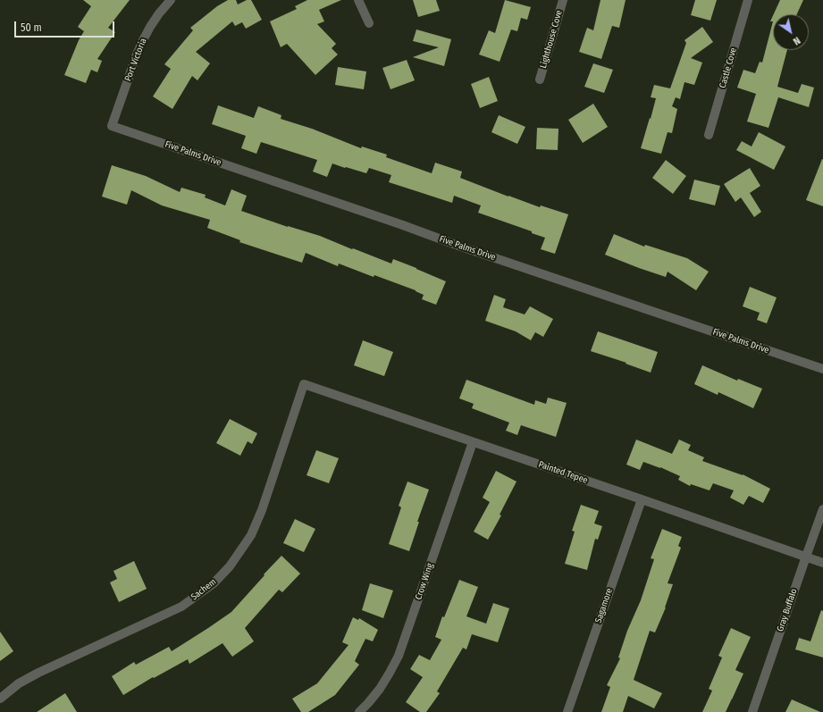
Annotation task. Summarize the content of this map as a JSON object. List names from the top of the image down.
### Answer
{
  "streets": {
    "street": [
      "Lighthouse Cove",
      "Port Victoria",
      "Castle Cove",
      "Five Palms Drive",
      "Painted Tepee",
      "Crow Wing",
      "Sachem",
      "Sagamore",
      "Gray Buffalo"
    ]
  },
  "crossings": [
    ["Port Victoria", "Five Palms Drive"],
    ["Painted Tepee", "Crow Wing"],
    ["Painted Tepee", "Sachem"],
    ["Painted Tepee", "Sagamore"],
    ["Painted Tepee", "Gray Buffalo"]
  ],
  "scale_bar": "50 m",
  "north": "bottom right"
}
